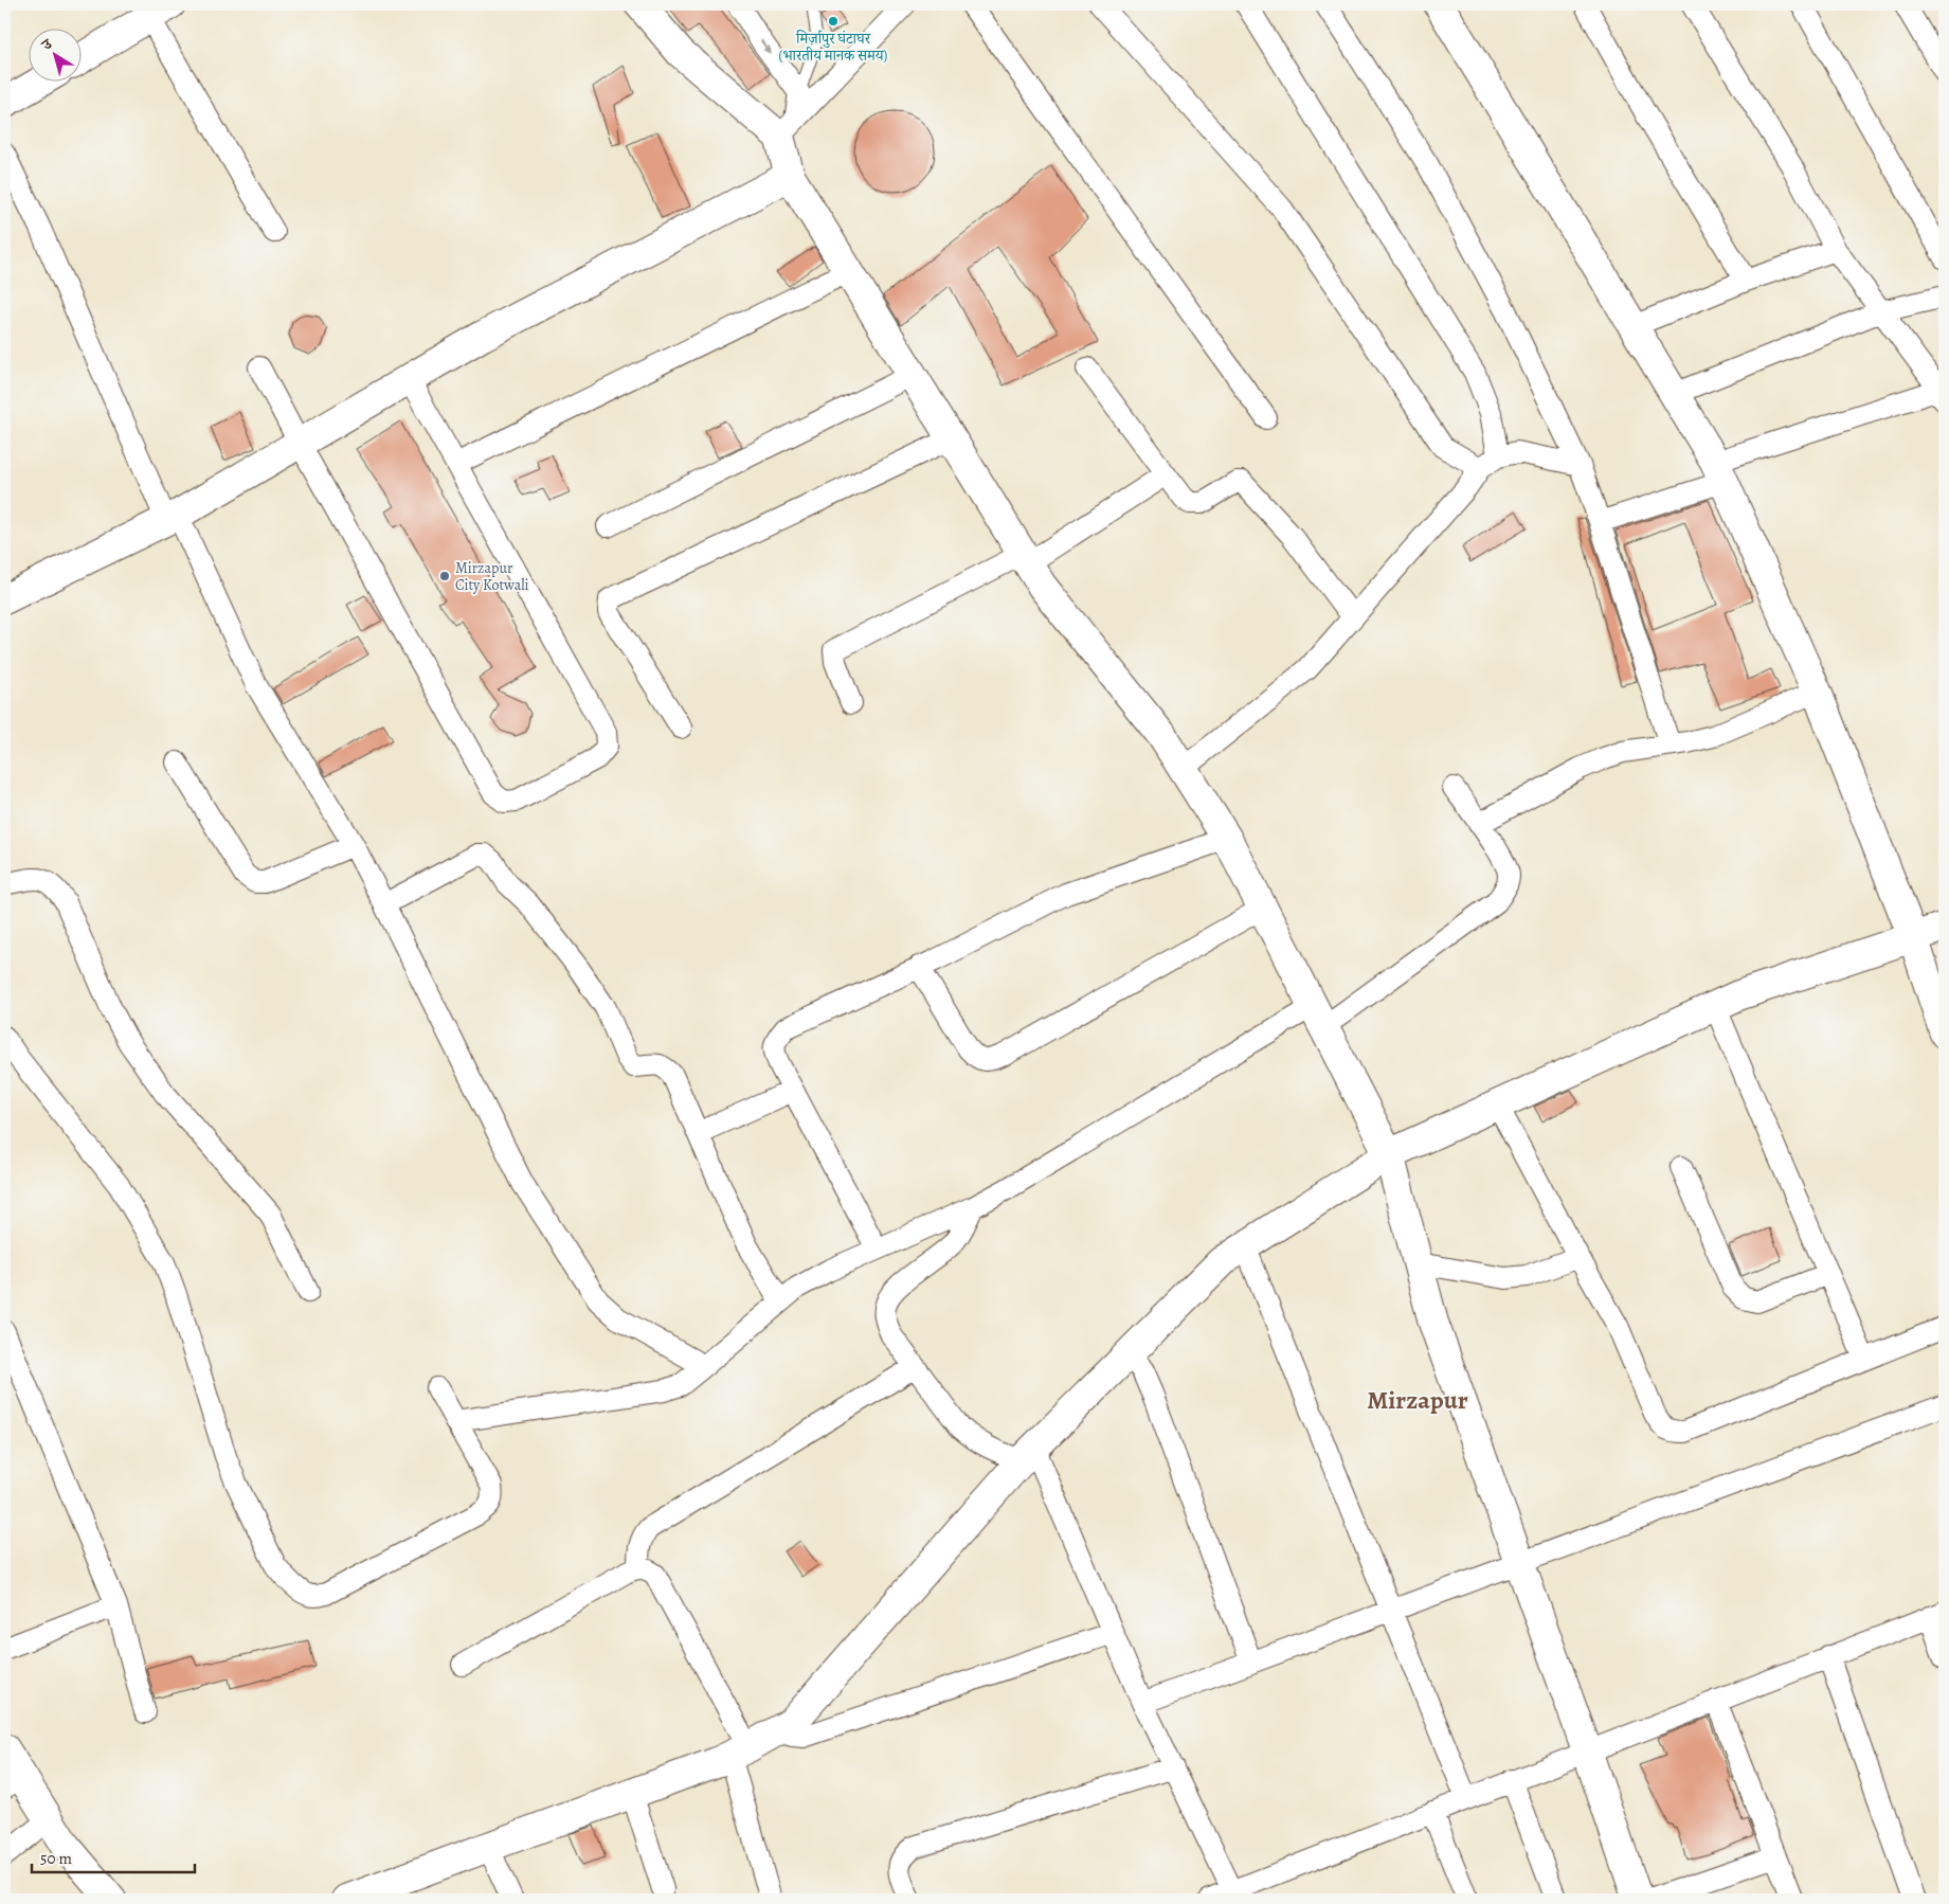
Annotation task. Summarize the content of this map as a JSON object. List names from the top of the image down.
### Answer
{
  "districts": ["Mirzapur"],
  "places": ["मिर्ज़ापुर घंटाघर (भारतीय मानक समय)", "Mirzapur City Kotwali"],
  "scale_bar": "50 m",
  "north": "top left"
}
